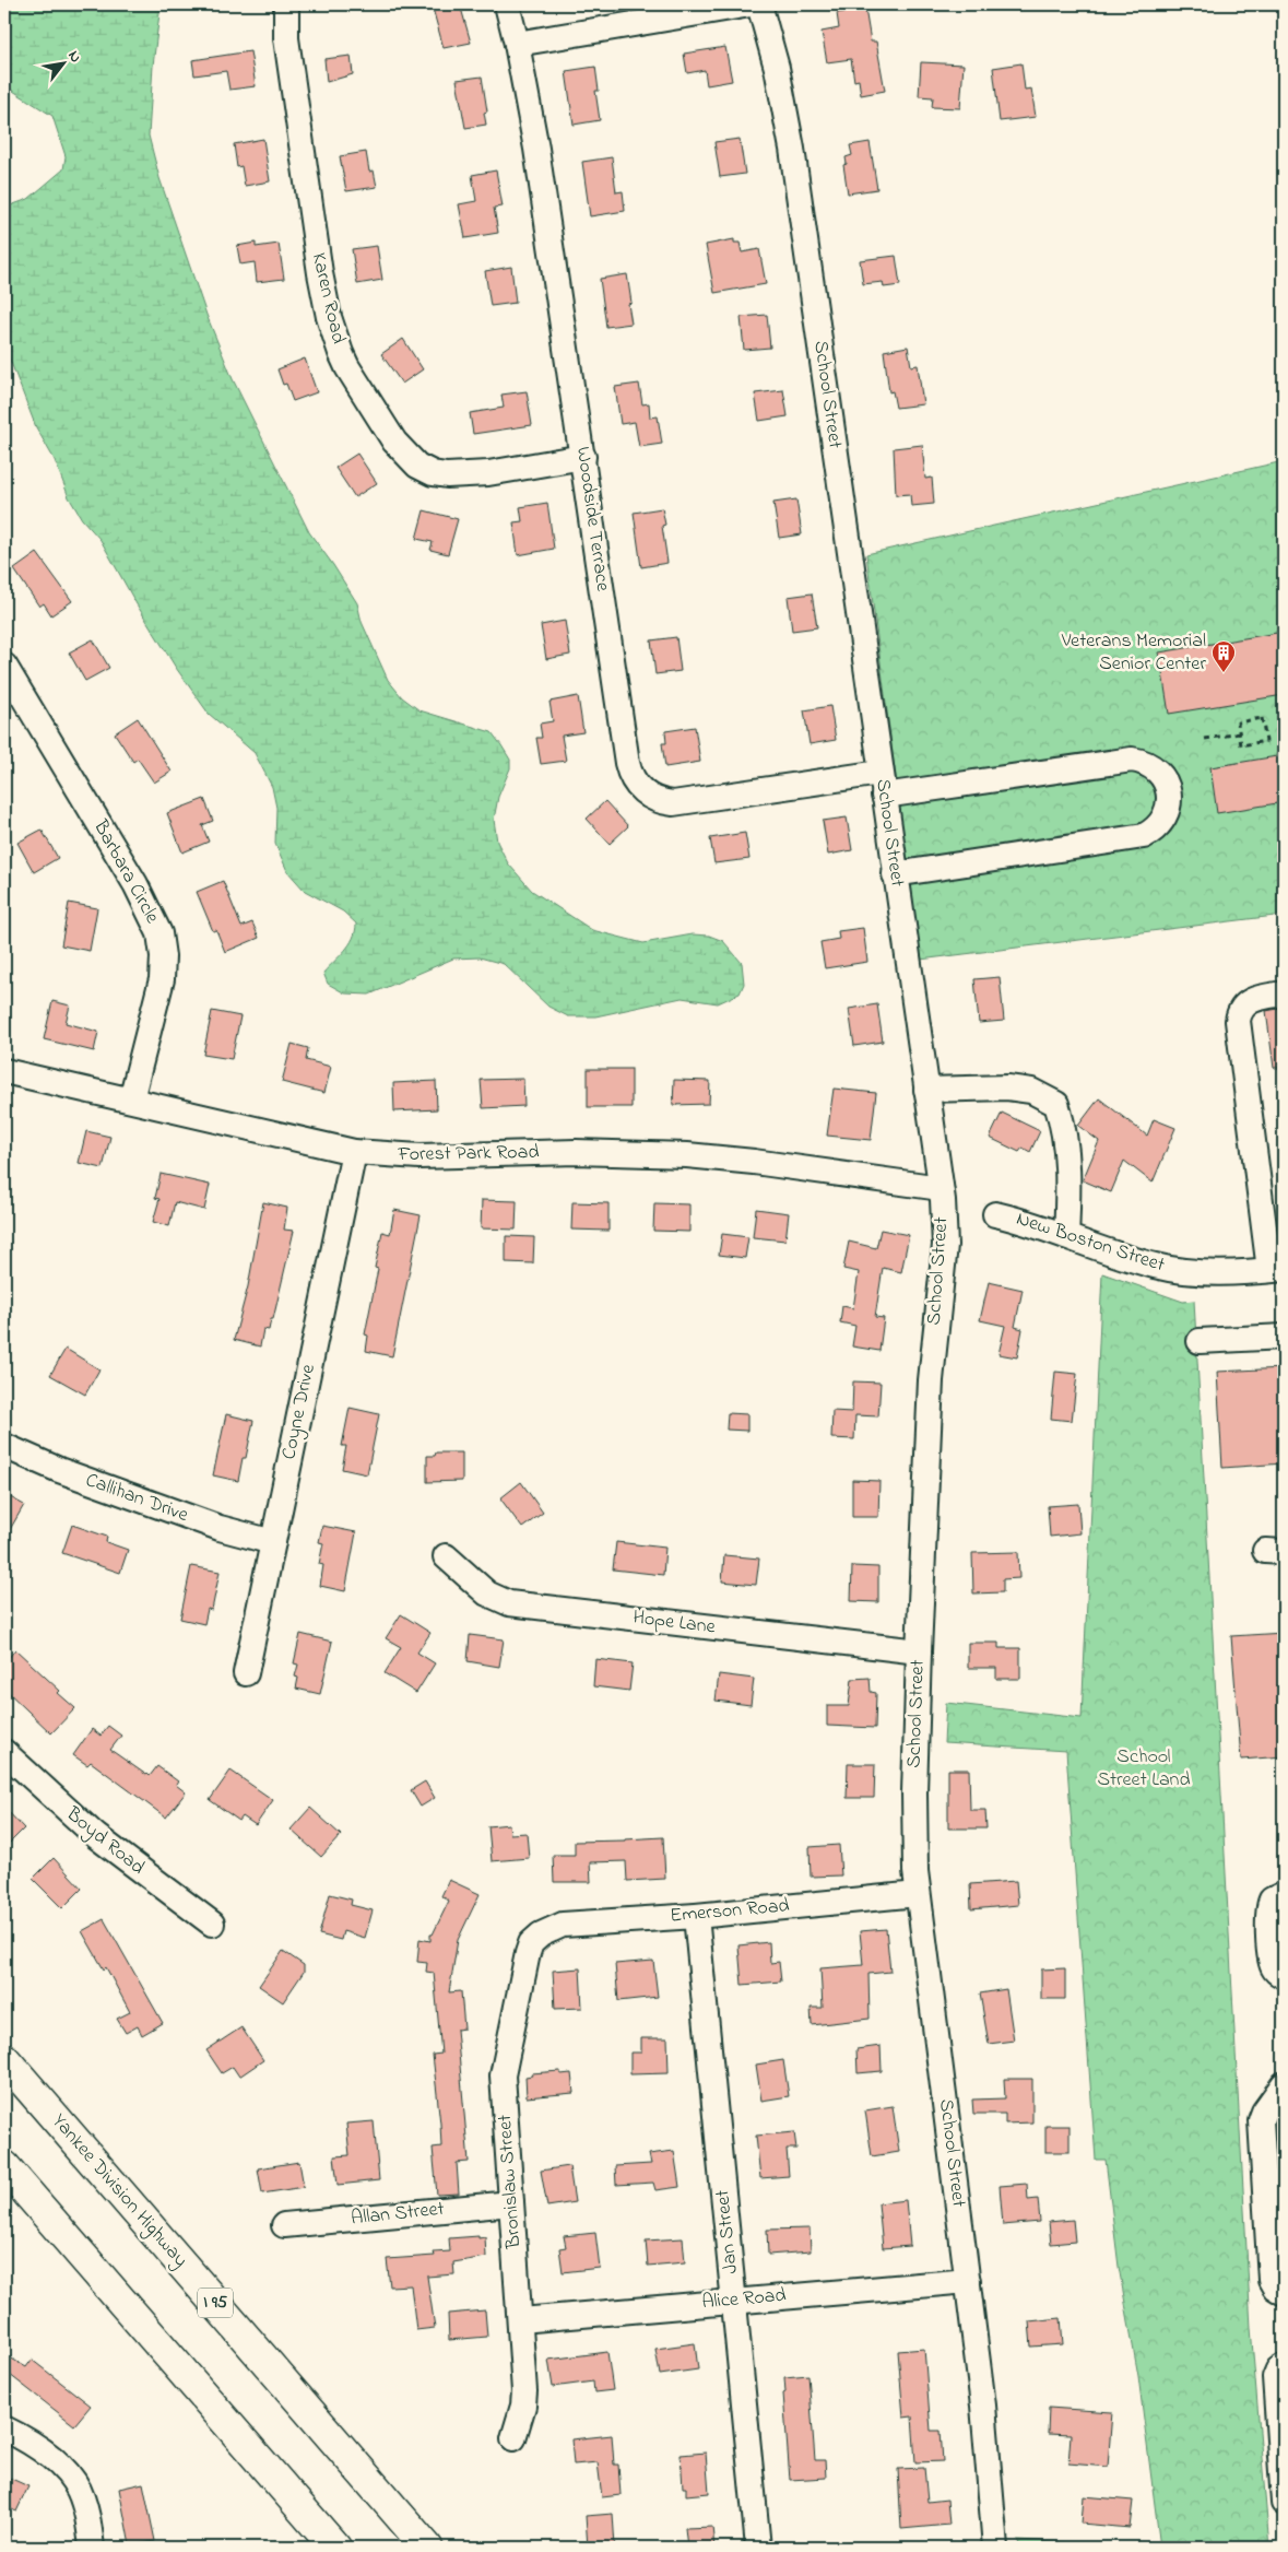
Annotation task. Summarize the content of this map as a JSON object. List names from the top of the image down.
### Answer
{
  "streets": {
    "highway": ["Yankee Division Highway", "I 95"],
    "street": [
      "Karen Road",
      "School Street",
      "Woodside Terrace",
      "Barbara Circle",
      "Forest Park Road",
      "New Boston Street",
      "Coyne Drive",
      "Callihan Drive",
      "Hope Lane",
      "Boyd Road",
      "Emerson Road",
      "Bronislaw Street",
      "Allan Street",
      "Jan Street",
      "Alice Road"
    ]
  },
  "crossings": [
    ["Karen Road", "Woodside Terrace"],
    ["School Street", "Woodside Terrace"],
    ["School Street", "Forest Park Road"],
    ["School Street", "Hope Lane"],
    ["School Street", "Emerson Road"],
    ["School Street", "Alice Road"],
    ["Barbara Circle", "Forest Park Road"],
    ["Forest Park Road", "Coyne Drive"],
    ["Coyne Drive", "Callihan Drive"],
    ["Emerson Road", "Bronislaw Street"],
    ["Emerson Road", "Jan Street"],
    ["Bronislaw Street", "Allan Street"],
    ["Bronislaw Street", "Alice Road"],
    ["Jan Street", "Alice Road"]
  ],
  "parks": ["School Street Land"],
  "places": {
    "building": ["Veterans Memorial Senior Center"]
  },
  "north": "top right"
}
